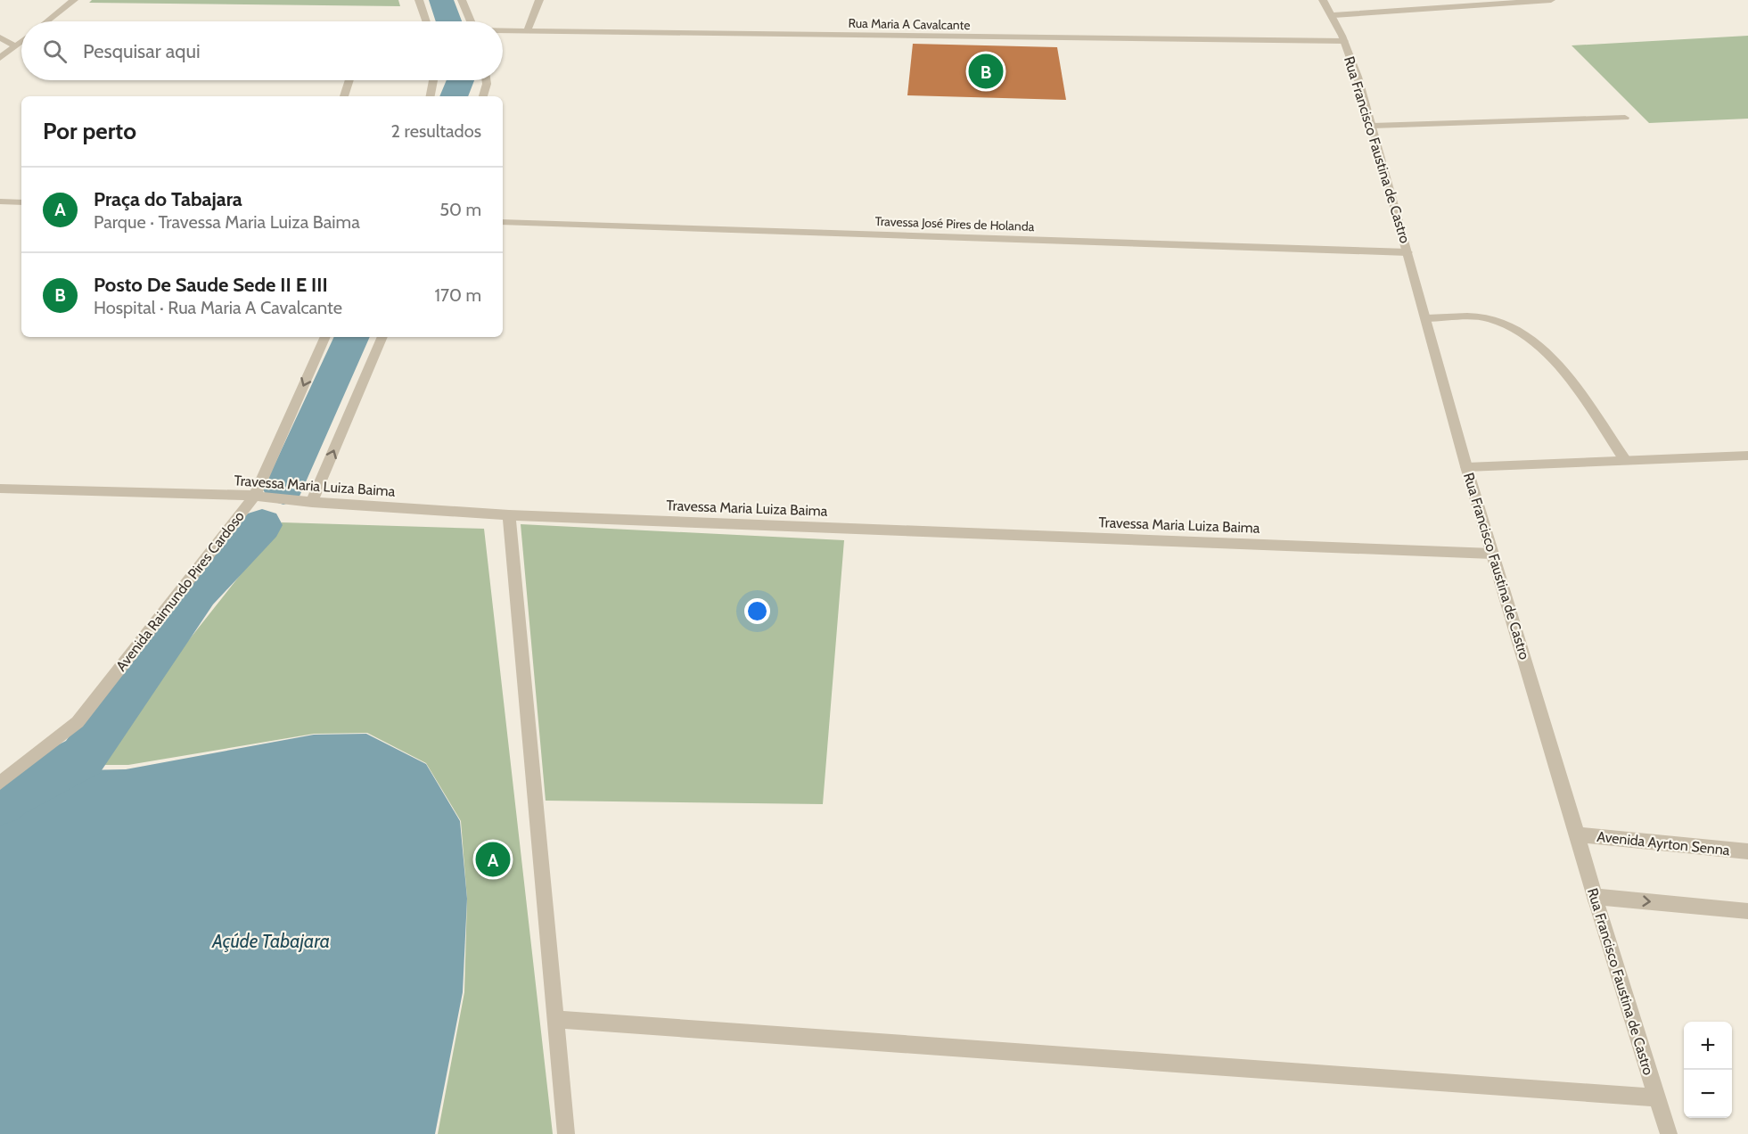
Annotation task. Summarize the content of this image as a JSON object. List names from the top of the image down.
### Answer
{
  "streets": {
    "street": [
      "Rua Maria A Cavalcante",
      "Rua Francisco Faustina de Castro",
      "Travessa José Pires de Holanda",
      "Travessa Maria Luiza Baima",
      "Avenida Raimundo Pires Cardoso",
      "Avenida Ayrton Senna"
    ]
  },
  "crossings": [
    ["Rua Maria A Cavalcante", "Rua Francisco Faustina de Castro"],
    ["Rua Francisco Faustina de Castro", "Travessa José Pires de Holanda"],
    ["Rua Francisco Faustina de Castro", "Travessa Maria Luiza Baima"],
    ["Rua Francisco Faustina de Castro", "Avenida Ayrton Senna"],
    ["Travessa Maria Luiza Baima", "Avenida Raimundo Pires Cardoso"]
  ],
  "water": ["Açúde Tabajara"],
  "page": {
    "search": "Pesquisar aqui",
    "pins": ["B", "A"],
    "heading": ["Por perto", "2 resultados"],
    "list": [
      {
        "mark": "A",
        "name": "Praça do Tabajara",
        "note": "Parque · Travessa Maria Luiza Baima",
        "value": "50 m"
      },
      {
        "mark": "B",
        "name": "Posto De Saude Sede II E III",
        "note": "Hospital · Rua Maria A Cavalcante",
        "value": "170 m"
      }
    ],
    "map_buttons": ["+", "−"]
  }
}
